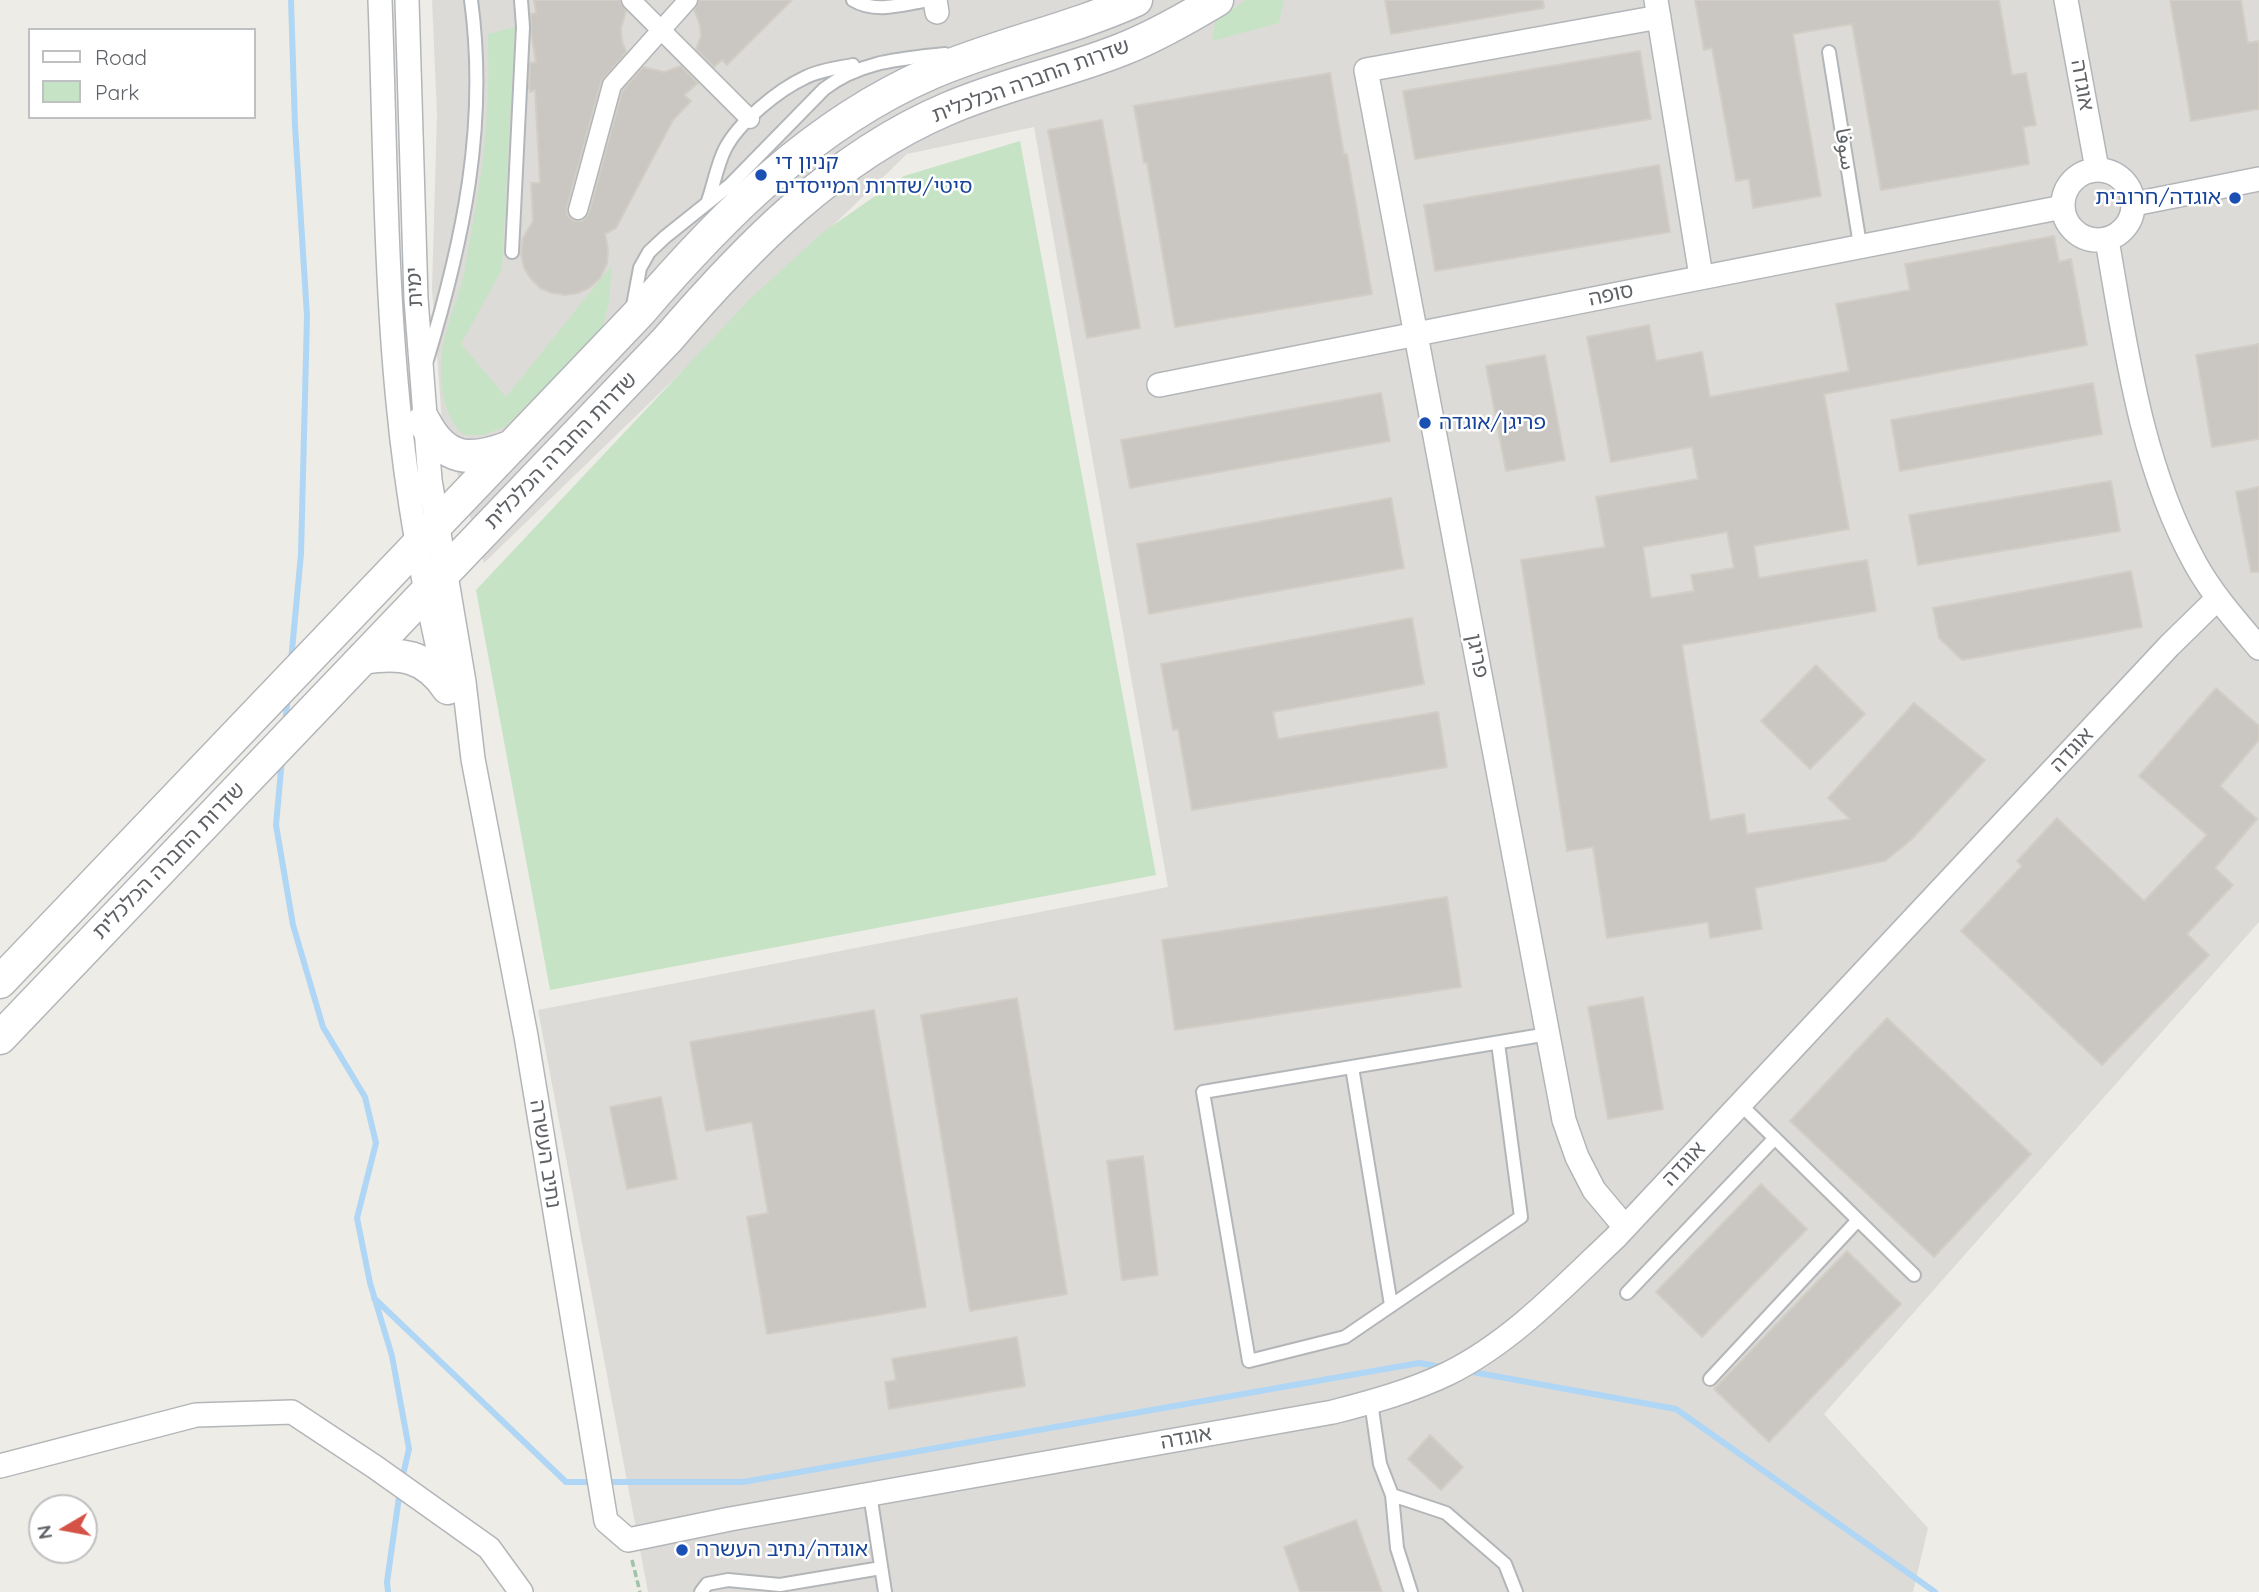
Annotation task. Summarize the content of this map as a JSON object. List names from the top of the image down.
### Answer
{
  "streets": {
    "main road": ["שדרות החברה הכלכלית"],
    "street": [
      "אוגדה",
      "ימית",
      "סופה",
      "פריגן",
      "נתיב העשרה"
    ],
    "lane": ["سوفا"]
  },
  "crossings": [
    ["שדרות החברה הכלכלית", "ימית"],
    ["שדרות החברה הכלכלית", "נתיב העשרה"],
    ["אוגדה", "סופה"],
    ["אוגדה", "פריגן"],
    ["אוגדה", "נתיב העשרה"],
    ["سوفا", "סופה"],
    ["ימית", "נתיב העשרה"],
    ["סופה", "פריגן"]
  ],
  "places": [
    "קניון די סיטי/שדרות המייסדים",
    "אוגדה/חרובית",
    "פריגן/אוגדה",
    "אוגדה/נתיב העשרה"
  ],
  "legend": ["Road", "Park"],
  "north": "left"
}
